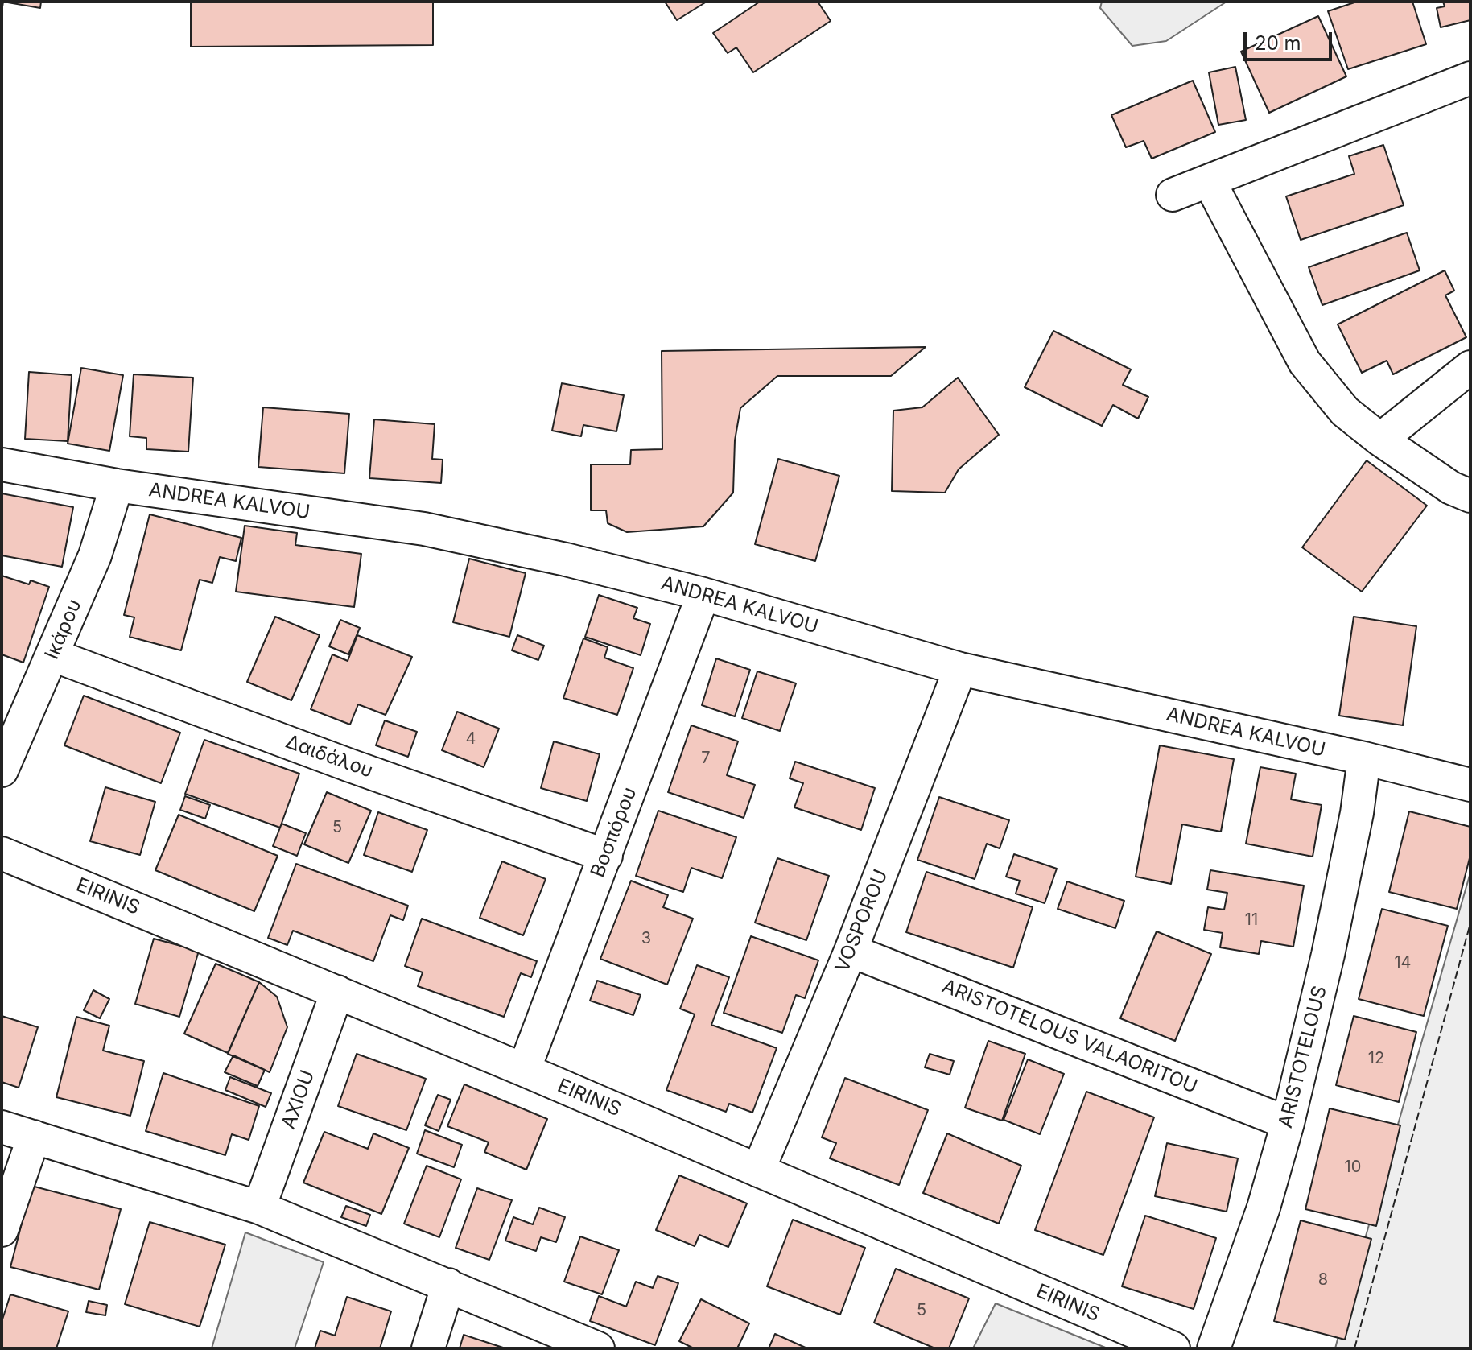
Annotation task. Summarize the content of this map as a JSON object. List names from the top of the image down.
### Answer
{
  "streets": {
    "street": [
      "ANDREA KALVOU",
      "Ικάρου",
      "Δαιδάλου",
      "Βοσπόρου",
      "EIRINIS",
      "VOSPOROU",
      "ARISTOTELOUS VALAORITOU",
      "ARISTOTELOUS",
      "AXIOU"
    ]
  },
  "crossings": [
    ["ANDREA KALVOU", "Ικάρου"],
    ["ANDREA KALVOU", "Βοσπόρου"],
    ["ANDREA KALVOU", "VOSPOROU"],
    ["ANDREA KALVOU", "ARISTOTELOUS"],
    ["Ικάρου", "Δαιδάλου"],
    ["Δαιδάλου", "Βοσπόρου"],
    ["Βοσπόρου", "EIRINIS"],
    ["EIRINIS", "VOSPOROU"],
    ["EIRINIS", "AXIOU"],
    ["VOSPOROU", "ARISTOTELOUS VALAORITOU"],
    ["ARISTOTELOUS VALAORITOU", "ARISTOTELOUS"]
  ],
  "house_numbers": [
    "4",
    "7",
    "5",
    "11",
    "3",
    "14",
    "12",
    "10",
    "8",
    "5"
  ],
  "scale_bar": "20 m"
}
